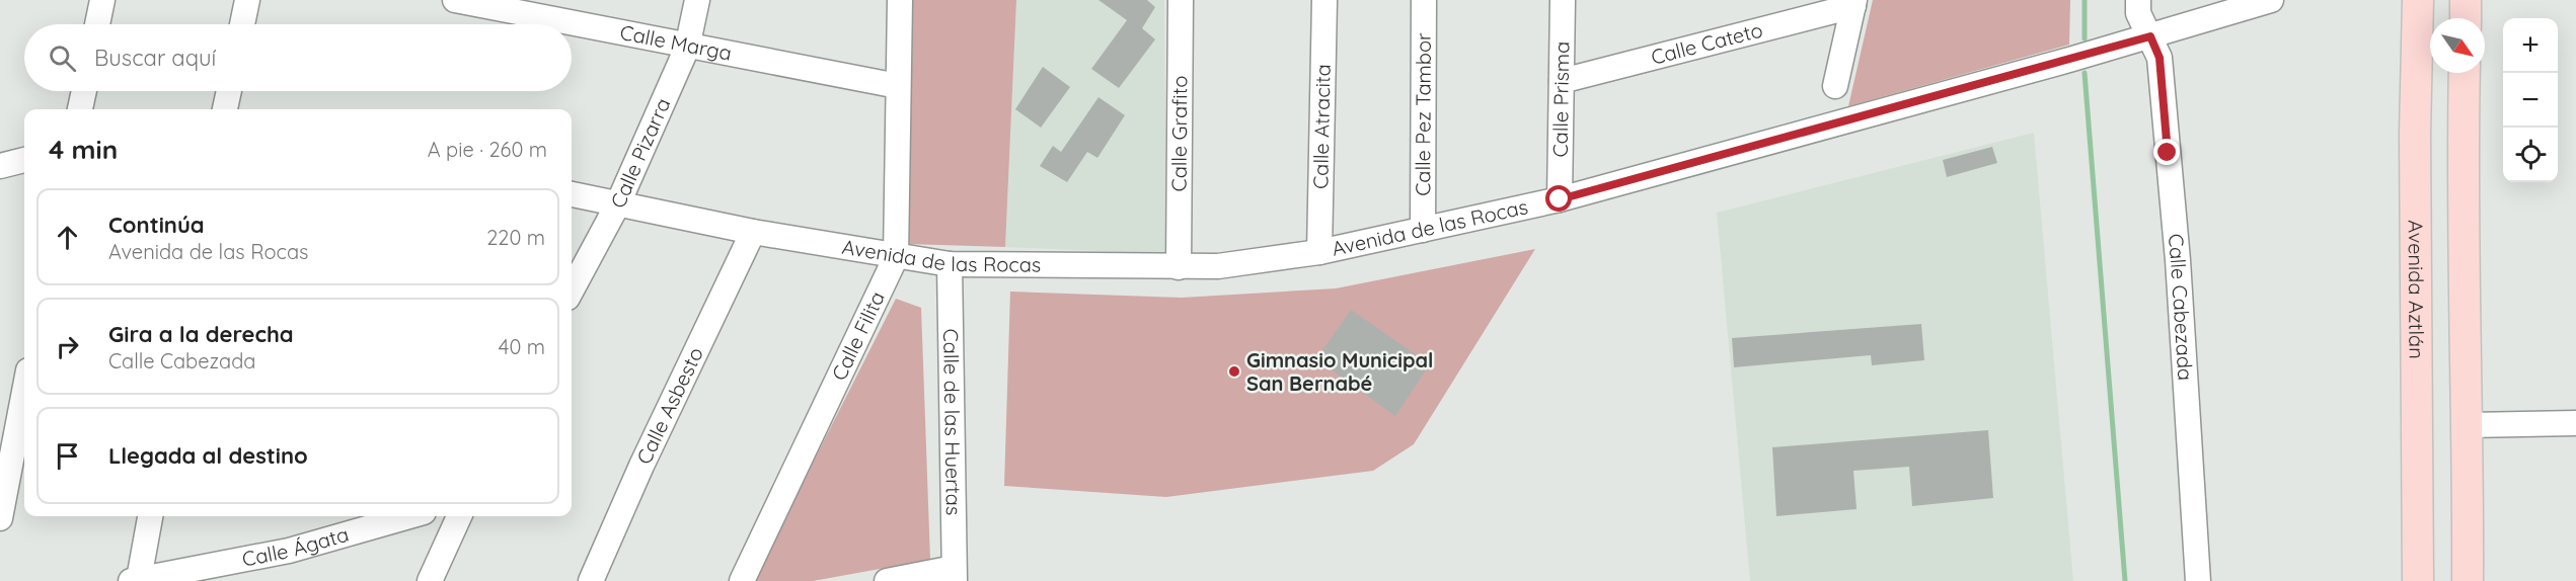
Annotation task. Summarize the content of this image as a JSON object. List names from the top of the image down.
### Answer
{
  "streets": {
    "main road": ["Avenida Aztlán"],
    "street": [
      "Calle Cateto",
      "Calle Marga",
      "Calle Prisma",
      "Calle Pez Tambor",
      "Calle Atracita",
      "Calle Grafito",
      "Calle Pizarra",
      "Avenida de las Rocas",
      "Calle Cabezada",
      "Calle Filita",
      "Calle Asbesto",
      "Calle de las Huertas",
      "Calle Ágata"
    ]
  },
  "crossings": [
    ["Calle Cateto", "Calle Prisma"],
    ["Calle Marga", "Calle Pizarra"],
    ["Calle Marga", "Calle Filita"],
    ["Calle Prisma", "Avenida de las Rocas"],
    ["Calle Pez Tambor", "Avenida de las Rocas"],
    ["Calle Atracita", "Avenida de las Rocas"],
    ["Calle Grafito", "Avenida de las Rocas"],
    ["Calle Pizarra", "Avenida de las Rocas"],
    ["Avenida de las Rocas", "Calle Cabezada"],
    ["Avenida de las Rocas", "Calle Filita"],
    ["Avenida de las Rocas", "Calle Asbesto"],
    ["Avenida de las Rocas", "Calle de las Huertas"]
  ],
  "places": ["Gimnasio Municipal San Bernabé"],
  "north": "bottom right",
  "page": {
    "map_buttons": ["+", "−"],
    "search": "Buscar aquí",
    "heading": ["4 min", "A pie · 260 m"],
    "list": [
      ["Continúa", "Avenida de las Rocas", "220 m"],
      ["Gira a la derecha", "Calle Cabezada", "40 m"],
      "Llegada al destino"
    ]
  }
}
